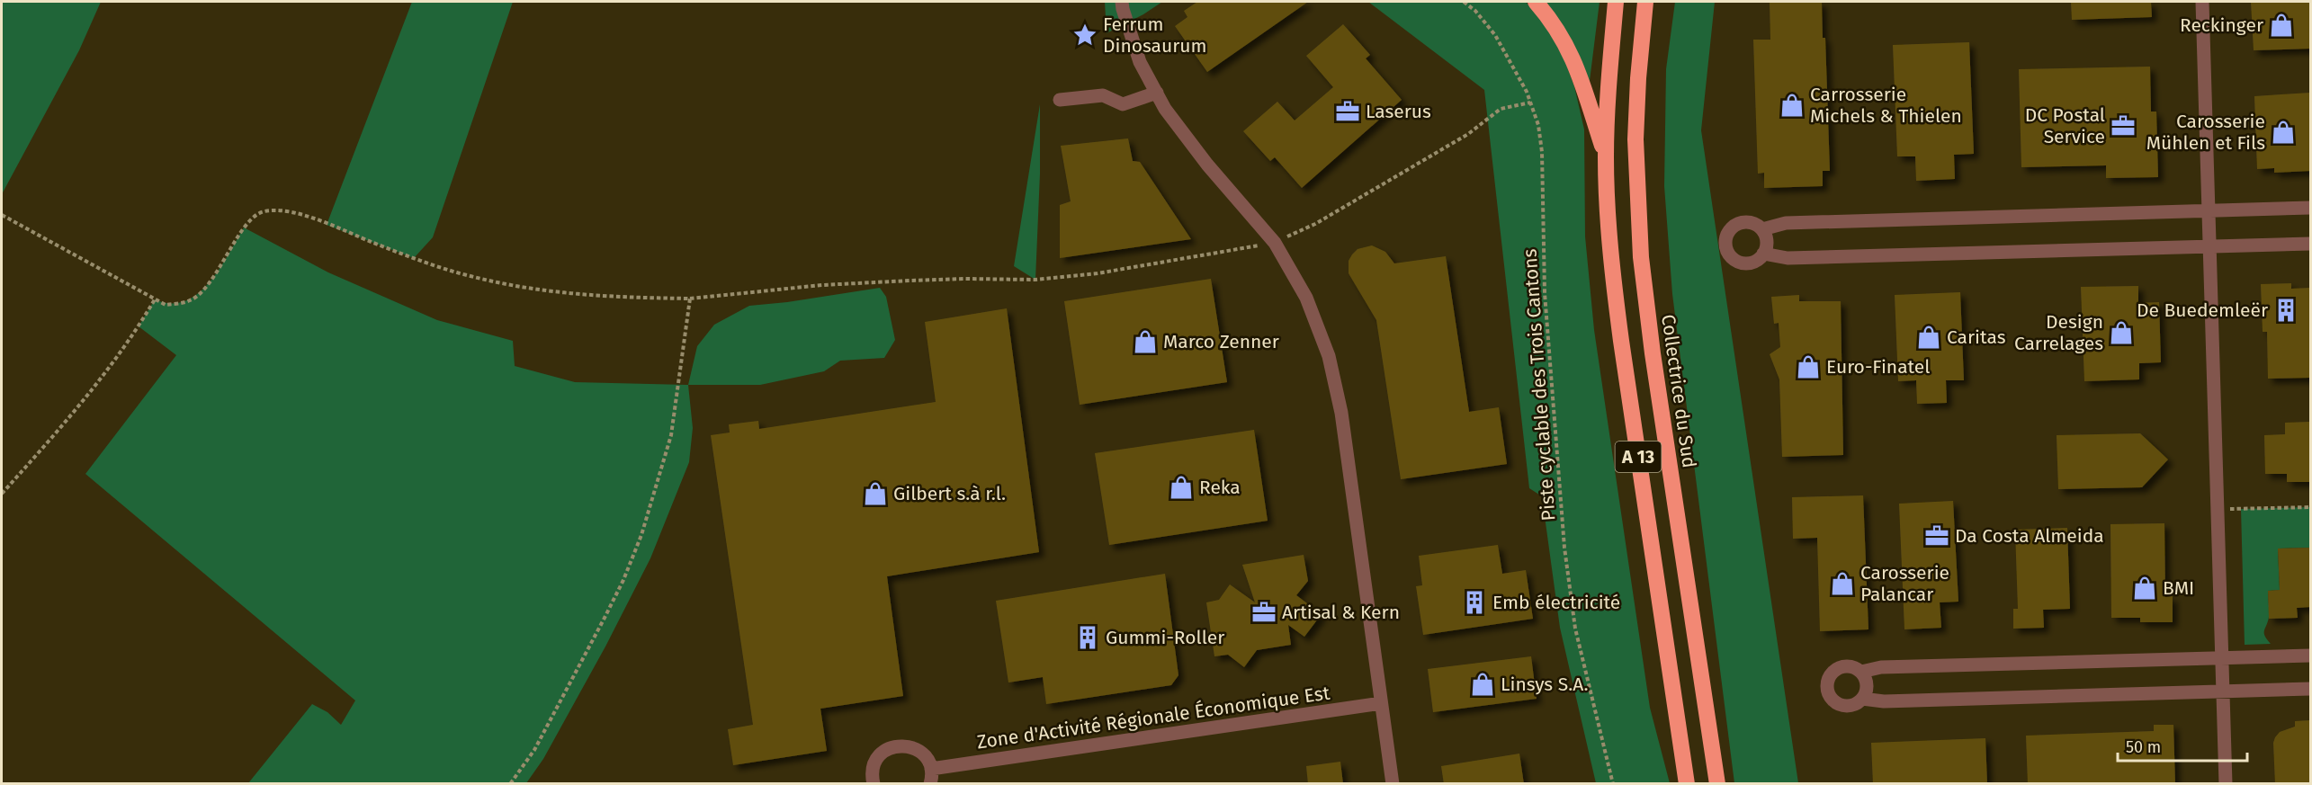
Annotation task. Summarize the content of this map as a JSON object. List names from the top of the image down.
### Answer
{
  "streets": {
    "highway": ["Collectrice du Sud", "A 13"],
    "street": ["Zone d'Activité Régionale Économique Est"],
    "path": ["Piste cyclable des Trois Cantons"]
  },
  "crossings": [
    ["Collectrice du Sud", "A 13"]
  ],
  "places": {
    "shop": [
      "Reckinger",
      "Carrosserie Michels & Thielen",
      "Carosserie Mühlen et Fils",
      "Design Carrelages",
      "Caritas",
      "Marco Zenner",
      "Euro-Finatel",
      "Reka",
      "Gilbert s.à r.l.",
      "Carosserie Palancar",
      "BMI",
      "Linsys S.A."
    ],
    "place": ["Ferrum Dinosaurum"],
    "office": [
      "Laserus",
      "DC Postal Service",
      "Da Costa Almeida",
      "Artisal & Kern"
    ],
    "building": ["De Buedemleër", "Emb électricité", "Gummi-Roller"]
  },
  "scale_bar": "50 m"
}
